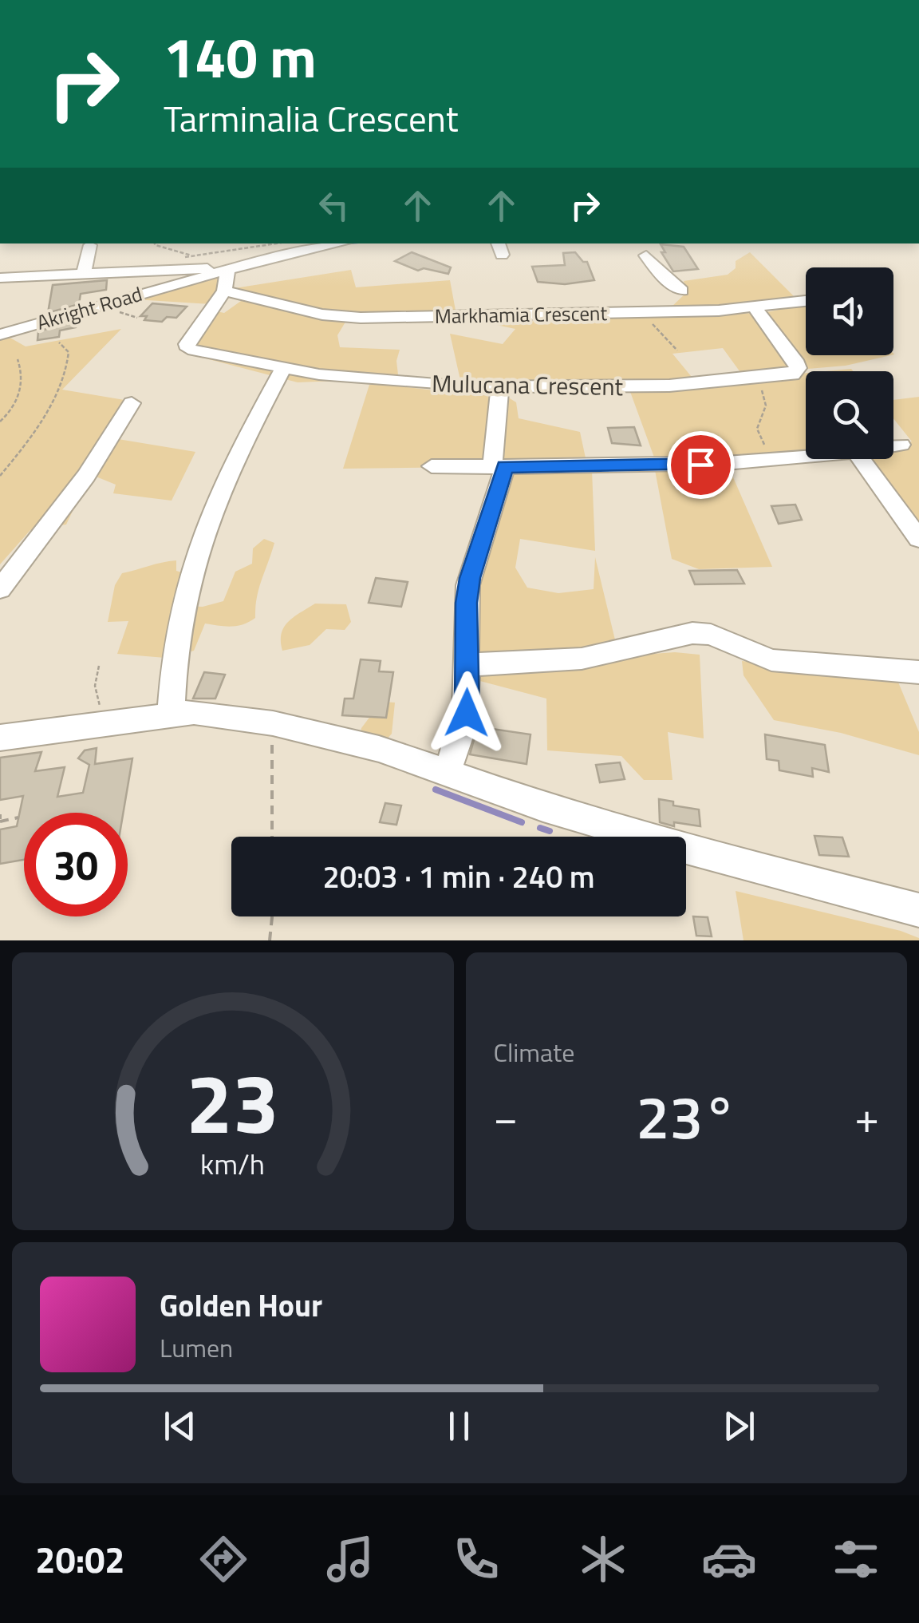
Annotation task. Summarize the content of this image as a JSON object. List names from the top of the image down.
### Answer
{
  "streets": {
    "street": ["Akright Road", "Markhamia Crescent", "Mulucana Crescent"]
  },
  "crossings": [
    ["Akright Road", "Markhamia Crescent"],
    ["Akright Road", "Mulucana Crescent"],
    ["Markhamia Crescent", "Mulucana Crescent"]
  ],
  "page": {
    "turn": ["140 m", "Tarminalia Crescent"],
    "limit": "30",
    "trip": "20:03 · 1 min · 240 m",
    "tile": "Climate",
    "heat": ["−", "23°", "+"],
    "song": ["Golden Hour", "Lumen"],
    "tabs": "20:02",
    "gauge": ["23", "km/h"]
  }
}
